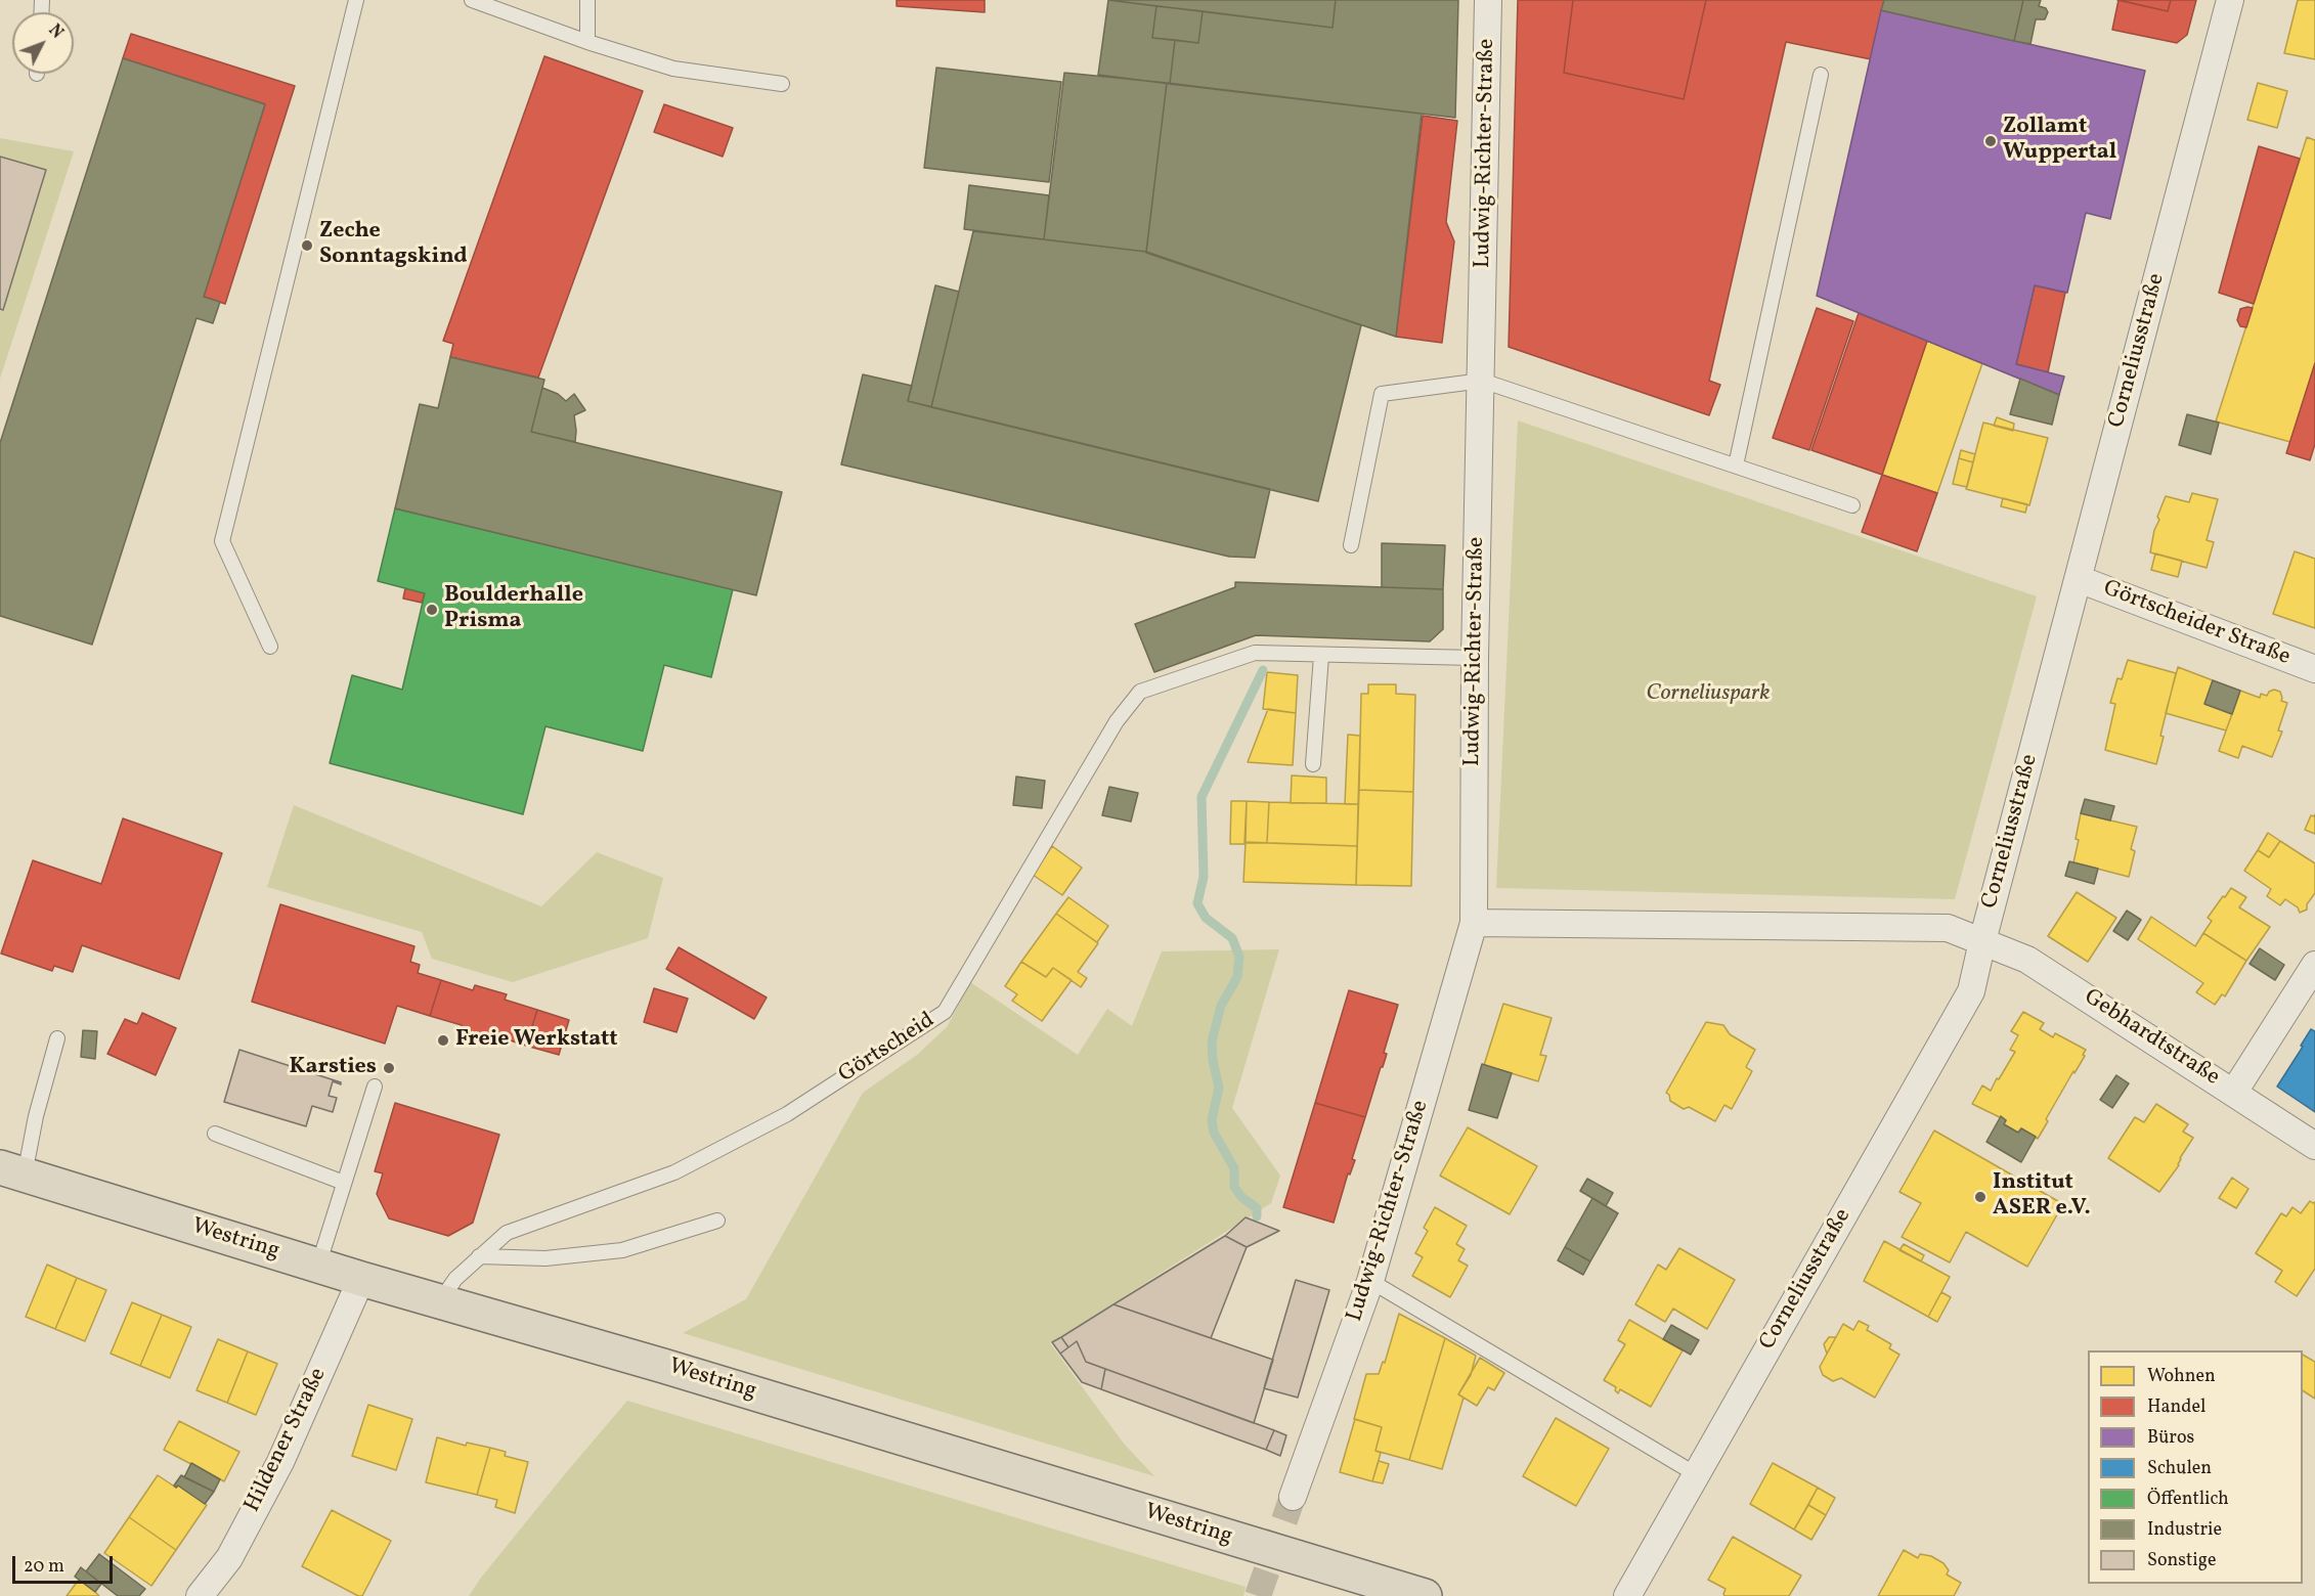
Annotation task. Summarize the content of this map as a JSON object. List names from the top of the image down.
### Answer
{
  "streets": {
    "main road": ["Westring"],
    "street": [
      "Ludwig-Richter-Straße",
      "Corneliusstraße",
      "Görtscheider Straße",
      "Gebhardtstraße",
      "Hildener Straße"
    ],
    "lane": ["Görtscheid"]
  },
  "crossings": [
    ["Ludwig-Richter-Straße", "Görtscheid"],
    ["Corneliusstraße", "Görtscheider Straße"],
    ["Corneliusstraße", "Gebhardtstraße"],
    ["Görtscheid", "Westring"],
    ["Westring", "Hildener Straße"]
  ],
  "parks": ["Corneliuspark"],
  "places": [
    "Zollamt Wuppertal",
    "Zeche Sonntagskind",
    "Boulderhalle Prisma",
    "Freie Werkstatt",
    "Karsties",
    "Institut ASER e.V."
  ],
  "legend": [
    "Wohnen",
    "Handel",
    "Büros",
    "Schulen",
    "Öffentlich",
    "Industrie",
    "Sonstige"
  ],
  "scale_bar": "20 m",
  "north": "top right"
}
